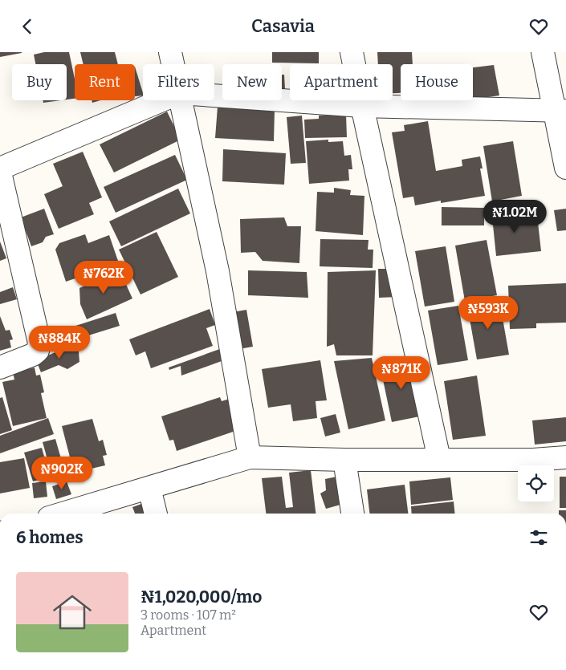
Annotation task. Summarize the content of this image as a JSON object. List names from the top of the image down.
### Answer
{
  "page": {
    "header": "Casavia",
    "chip": [
      "Buy",
      "Rent",
      "Filters",
      "New",
      "Apartment",
      "House"
    ],
    "price": [
      "₦1.02M",
      "₦762K",
      "₦593K",
      "₦884K",
      "₦871K",
      "₦902K"
    ],
    "heading": "6 homes",
    "list": [
      {
        "name": "₦1,020,000/mo",
        "note": "3 rooms · 107 m² · Apartment"
      }
    ]
  }
}
